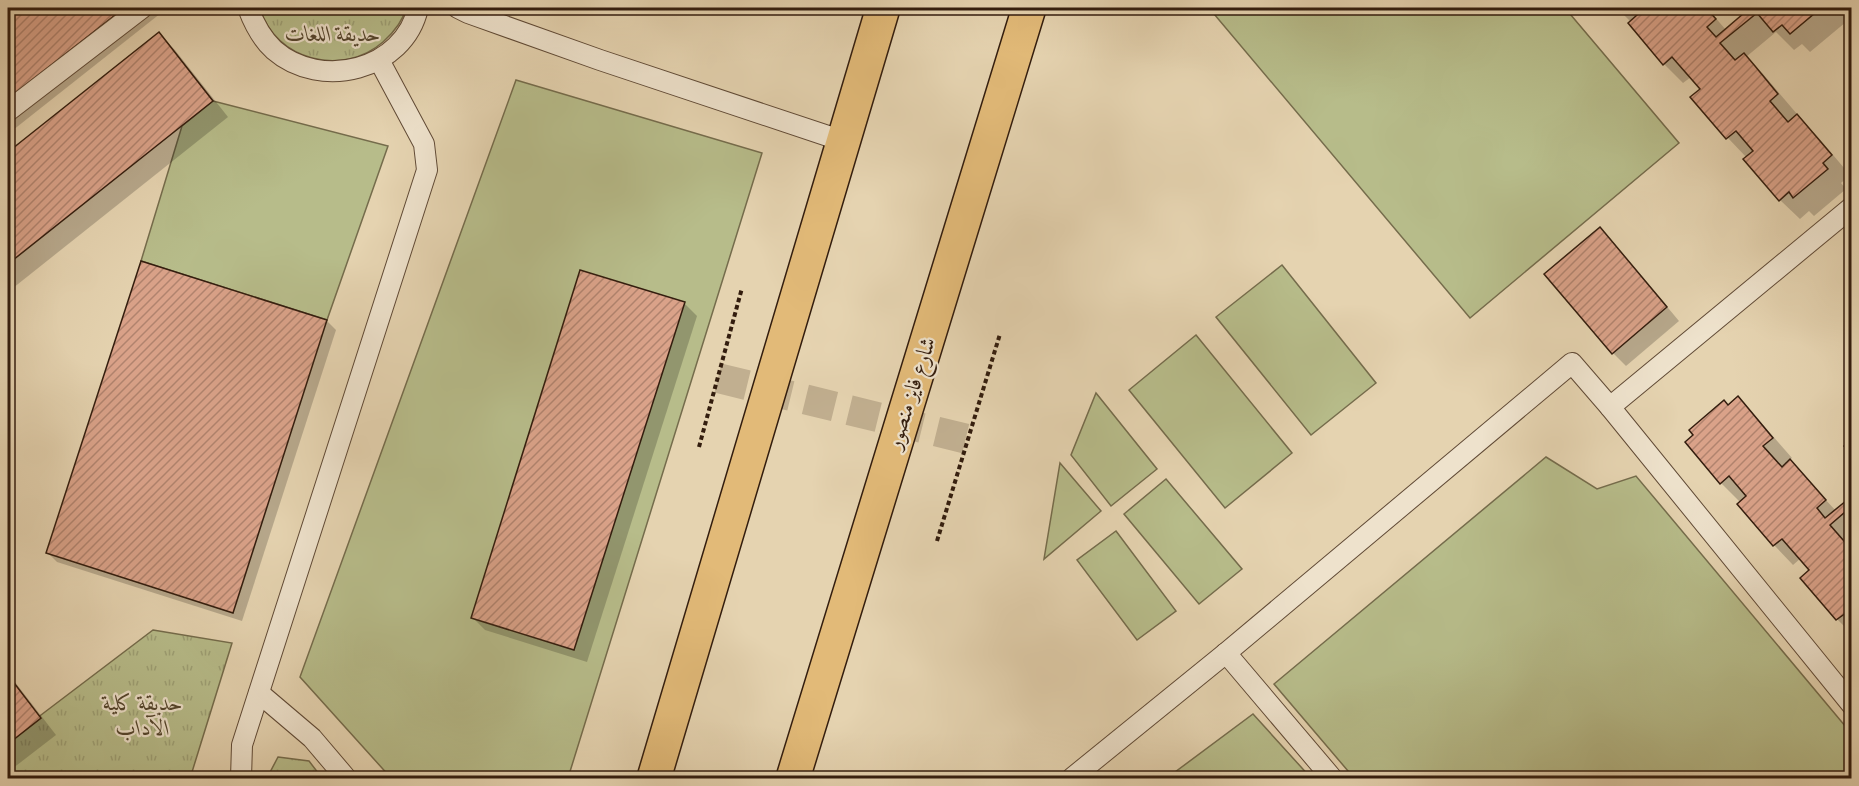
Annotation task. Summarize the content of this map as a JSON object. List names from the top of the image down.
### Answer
{
  "streets": {
    "highway": ["شارع فايز منصور"]
  },
  "parks": ["حديقة اللغات", "حديقة كلية الآداب"]
}
